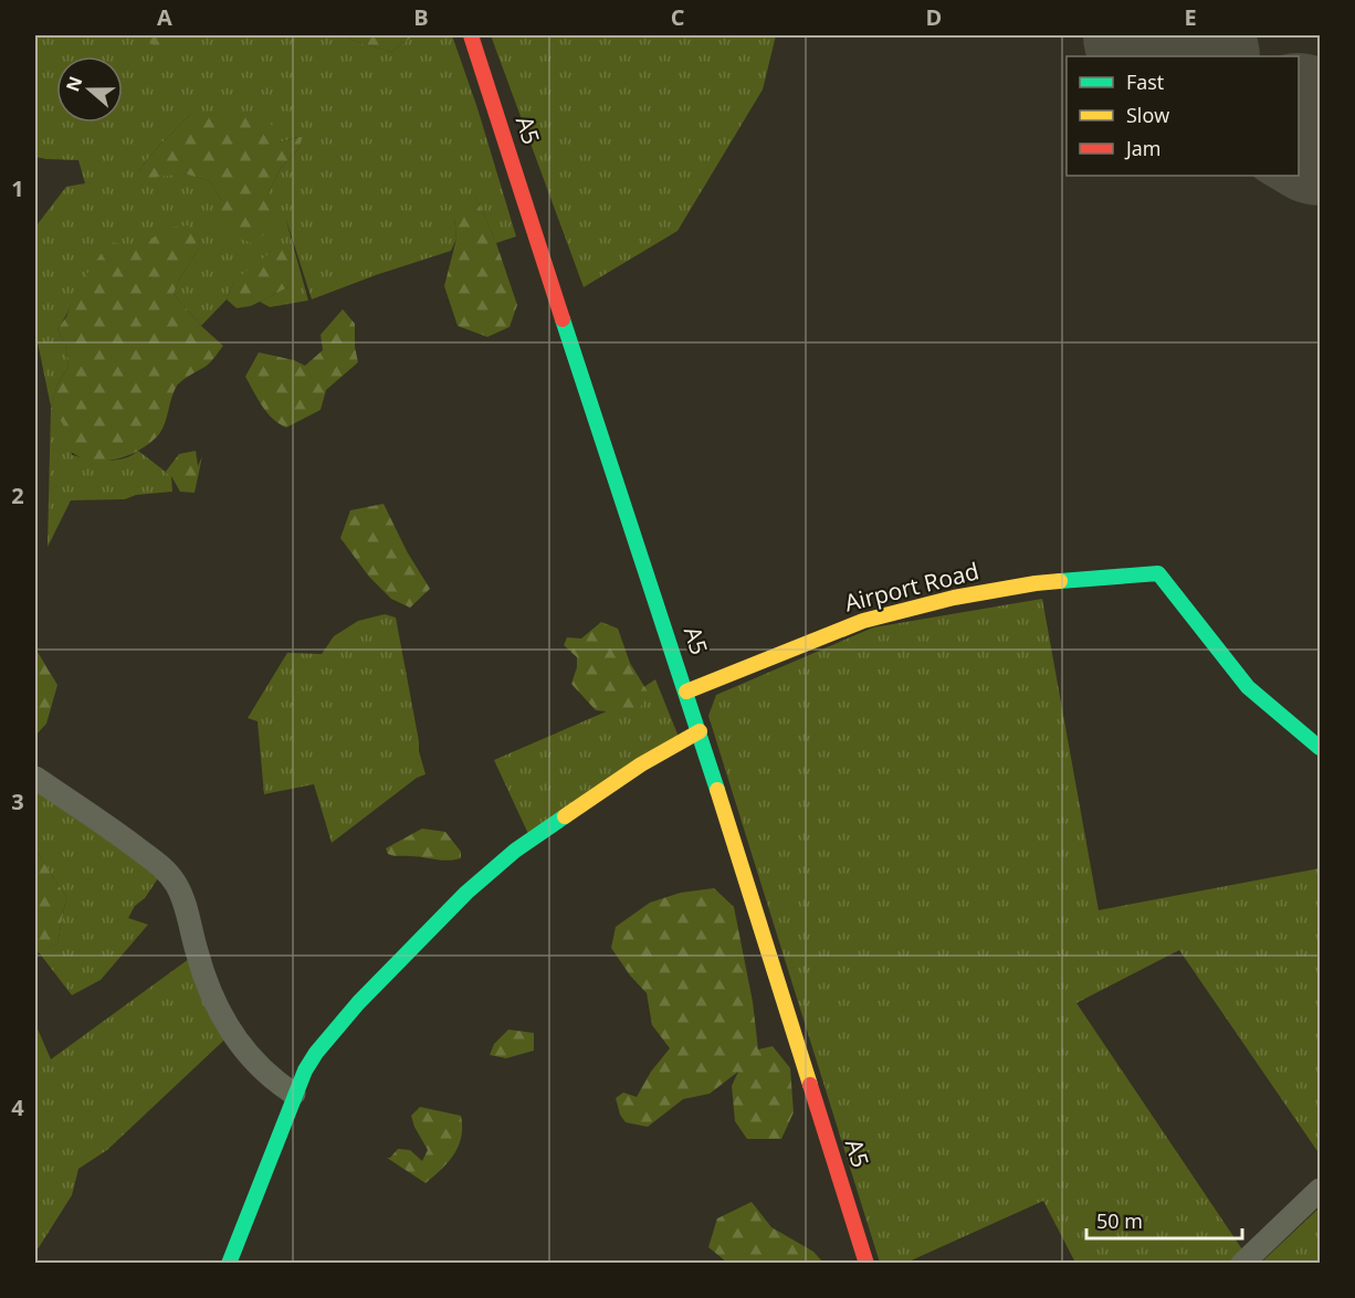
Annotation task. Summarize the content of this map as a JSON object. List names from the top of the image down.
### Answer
{
  "streets": {
    "main road": ["A5", "Airport Road"]
  },
  "crossings": [
    ["A5", "Airport Road"]
  ],
  "legend": ["Fast", "Slow", "Jam"],
  "scale_bar": "50 m",
  "north": "left",
  "grid": {
    "columns": [
      "A",
      "B",
      "C",
      "D",
      "E"
    ],
    "rows": [
      "1",
      "2",
      "3",
      "4"
    ]
  }
}
